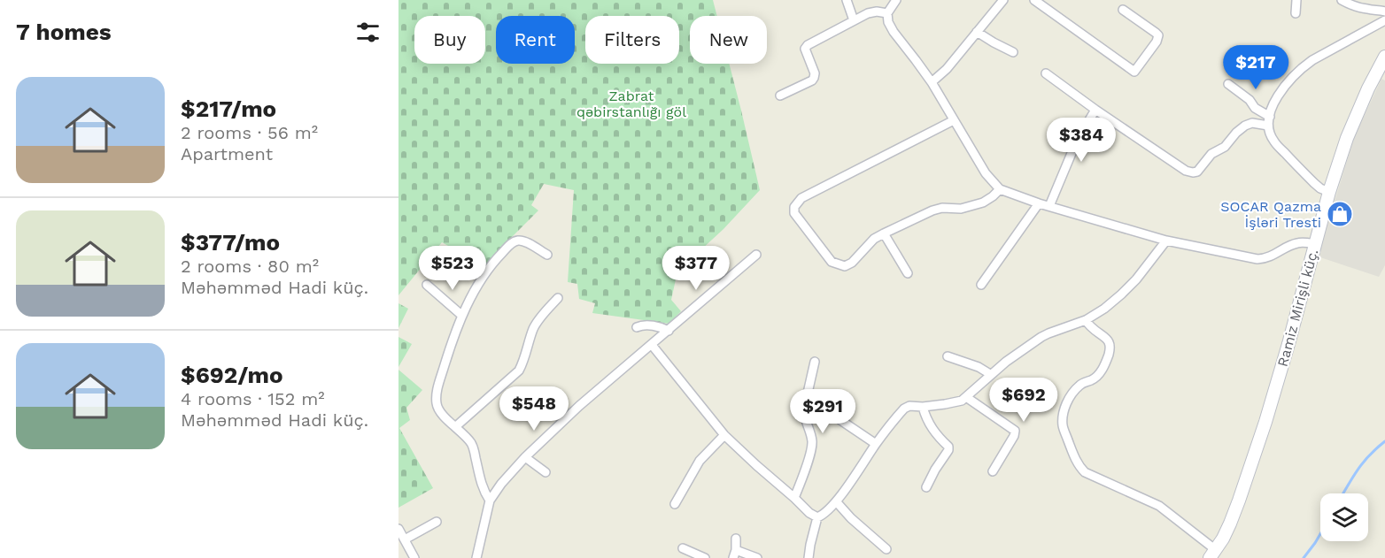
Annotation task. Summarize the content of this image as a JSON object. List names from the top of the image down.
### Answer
{
  "streets": {
    "street": ["Ramiz Mirişli küç."]
  },
  "parks": ["Zabrat qəbirstanlığı göl"],
  "places": {
    "shop": ["SOCAR Qazma İşləri Tresti"]
  },
  "page": {
    "heading": "7 homes",
    "chip": [
      "Buy",
      "Rent",
      "Filters",
      "New"
    ],
    "price": [
      "$217",
      "$384",
      "$523",
      "$377",
      "$692",
      "$548",
      "$291"
    ],
    "list": [
      {
        "name": "$217/mo",
        "note": "2 rooms · 56 m² · Apartment"
      },
      {
        "name": "$377/mo",
        "note": "2 rooms · 80 m² · Məhəmməd Hadi küç."
      },
      {
        "name": "$692/mo",
        "note": "4 rooms · 152 m² · Məhəmməd Hadi küç."
      }
    ]
  }
}
